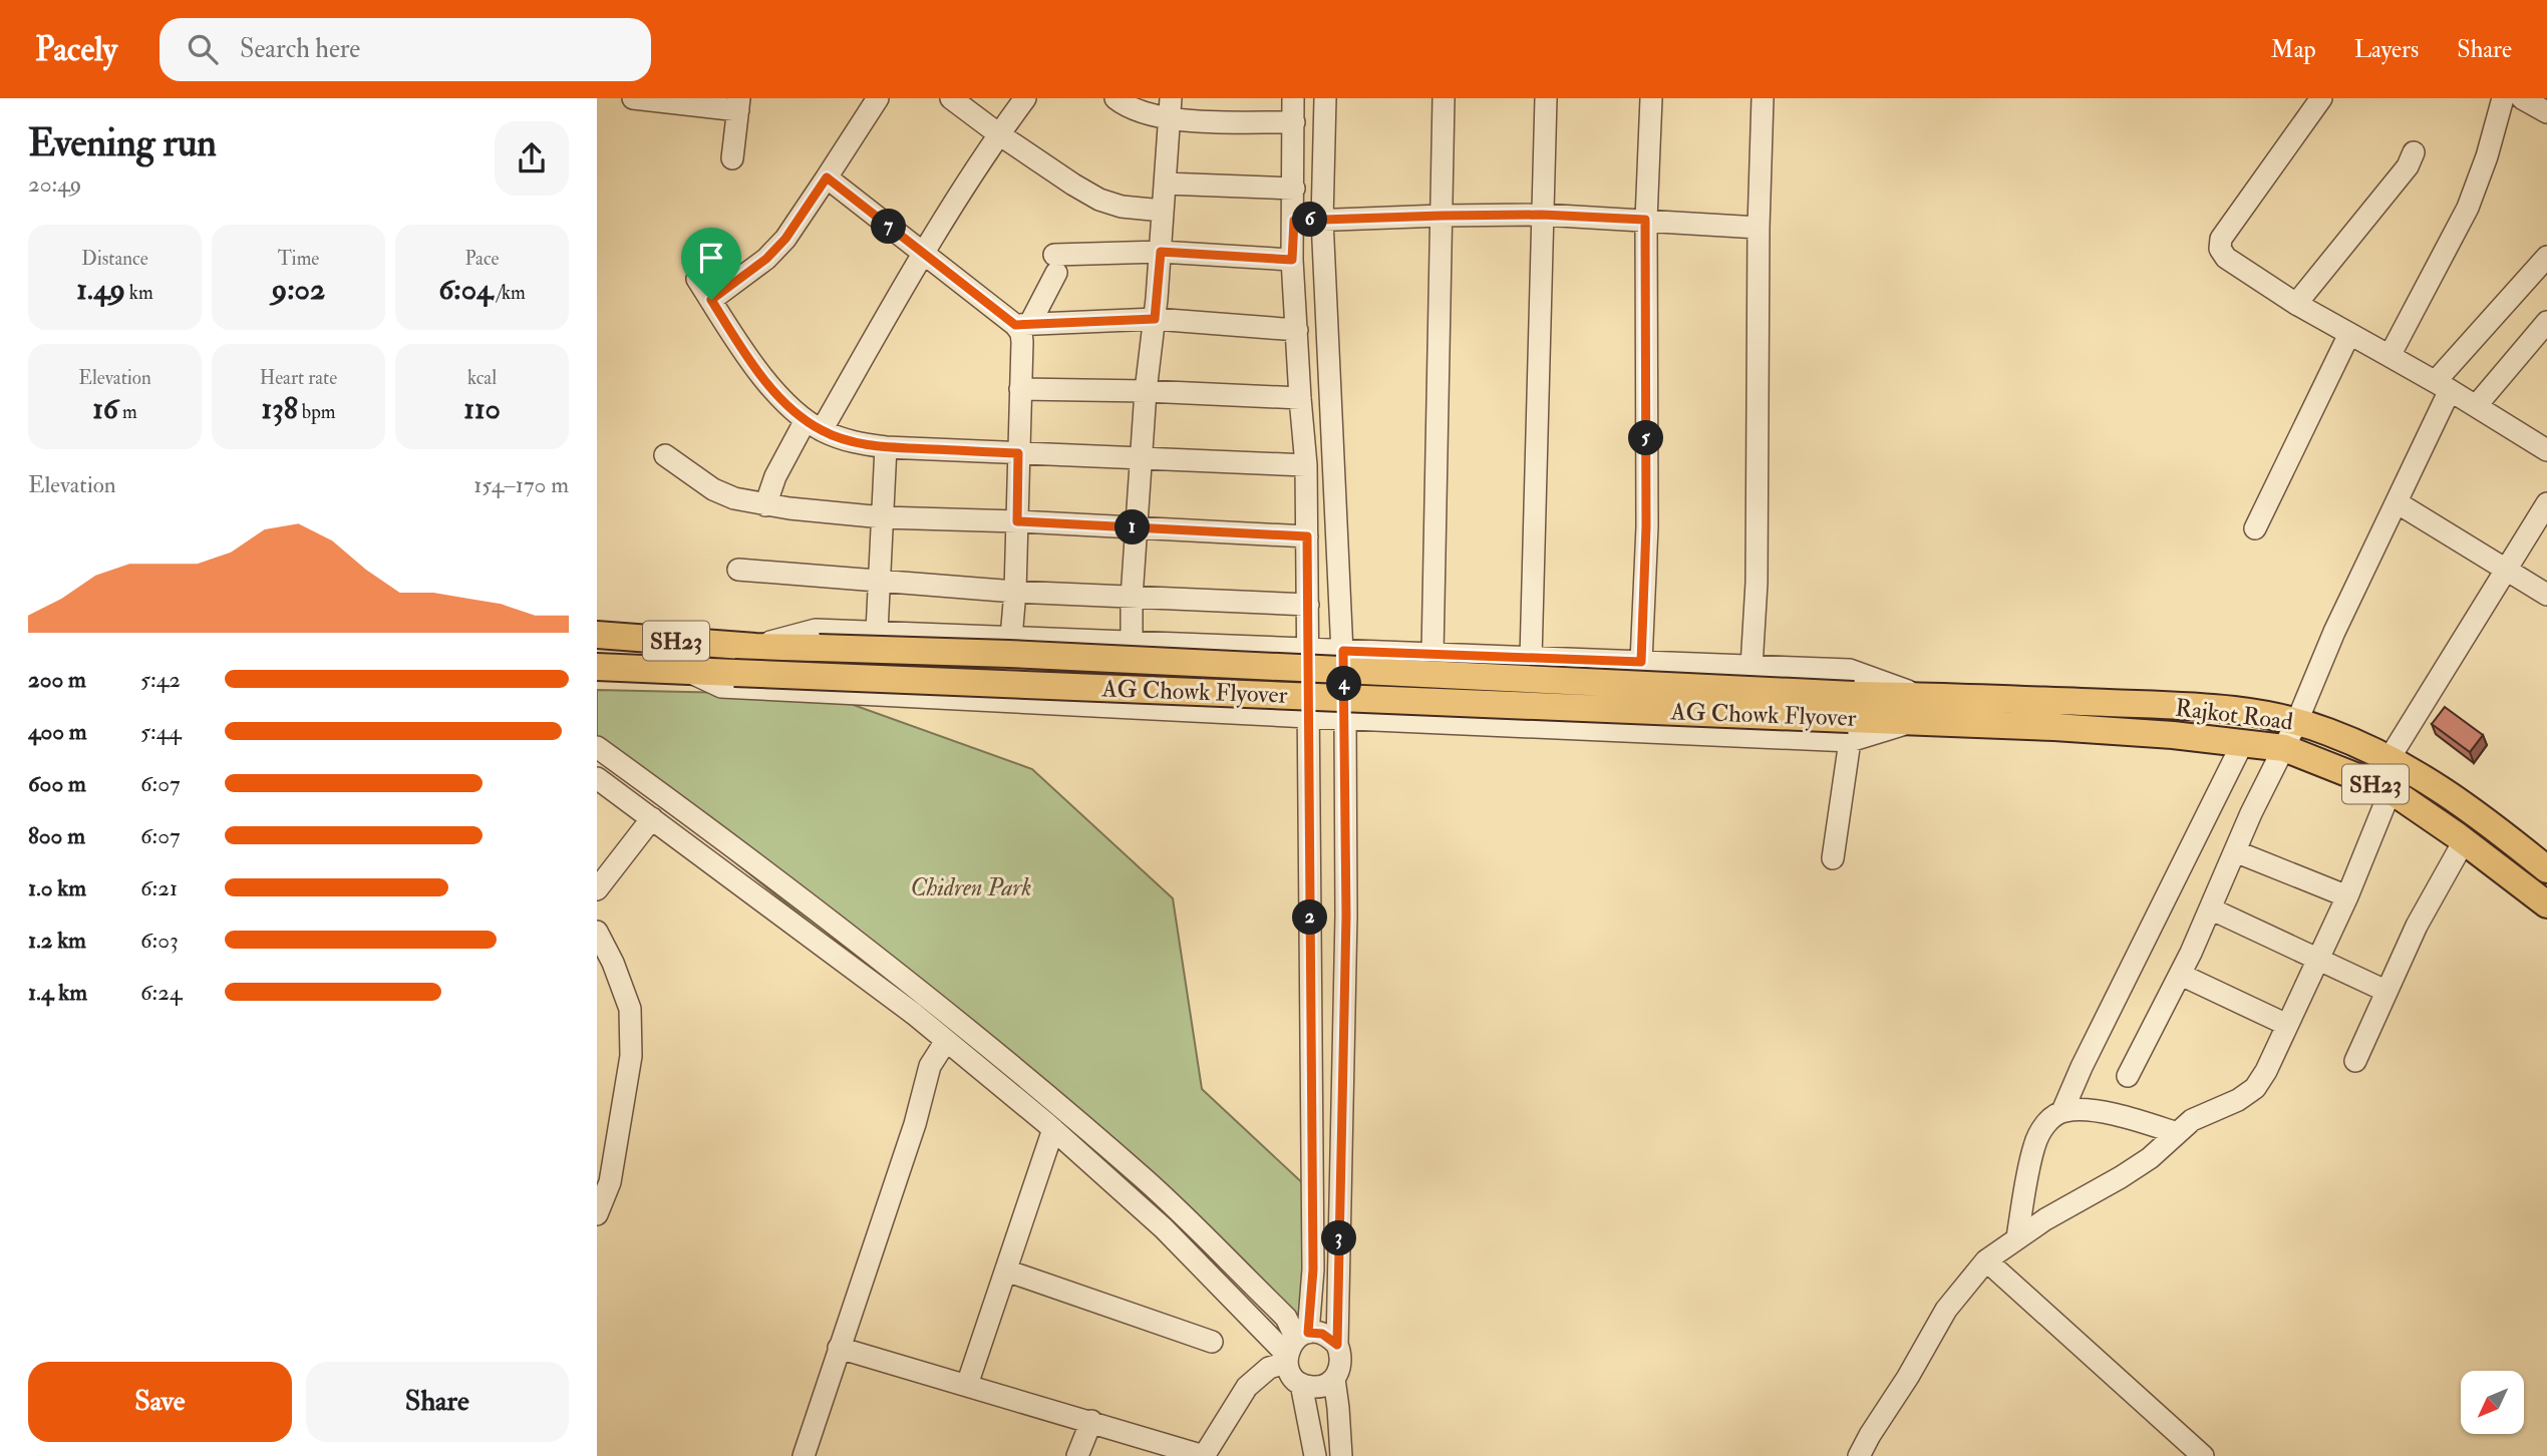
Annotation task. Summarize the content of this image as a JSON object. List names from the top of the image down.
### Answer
{
  "streets": {
    "main road": ["SH23", "AG Chowk Flyover", "Rajkot Road"]
  },
  "crossings": [
    ["SH23", "AG Chowk Flyover"],
    ["SH23", "Rajkot Road"],
    ["AG Chowk Flyover", "Rajkot Road"]
  ],
  "parks": ["Chidren Park"],
  "north": "bottom left",
  "page": {
    "header": "Pacely",
    "search": "Search here",
    "nav": ["Map", "Layers", "Share"],
    "heading": ["Evening run", "20:49"],
    "pins": [
      "6",
      "7",
      "5",
      "1",
      "4",
      "2",
      "3"
    ],
    "stats": [
      ["Distance", "1.49 km"],
      ["Time", "9:02"],
      ["Pace", "6:04 /km"],
      ["Elevation", "16 m"],
      ["Heart rate", "138 bpm"],
      ["kcal", "110"]
    ],
    "chart": ["Elevation", "154–170 m"],
    "list": [
      {
        "name": "200 m",
        "note": "5:42"
      },
      {
        "name": "400 m",
        "note": "5:44"
      },
      {
        "name": "600 m",
        "note": "6:07"
      },
      {
        "name": "800 m",
        "note": "6:07"
      },
      {
        "name": "1.0 km",
        "note": "6:21"
      },
      {
        "name": "1.2 km",
        "note": "6:03"
      },
      {
        "name": "1.4 km",
        "note": "6:24"
      }
    ],
    "buttons": ["Save", "Share"]
  }
}
